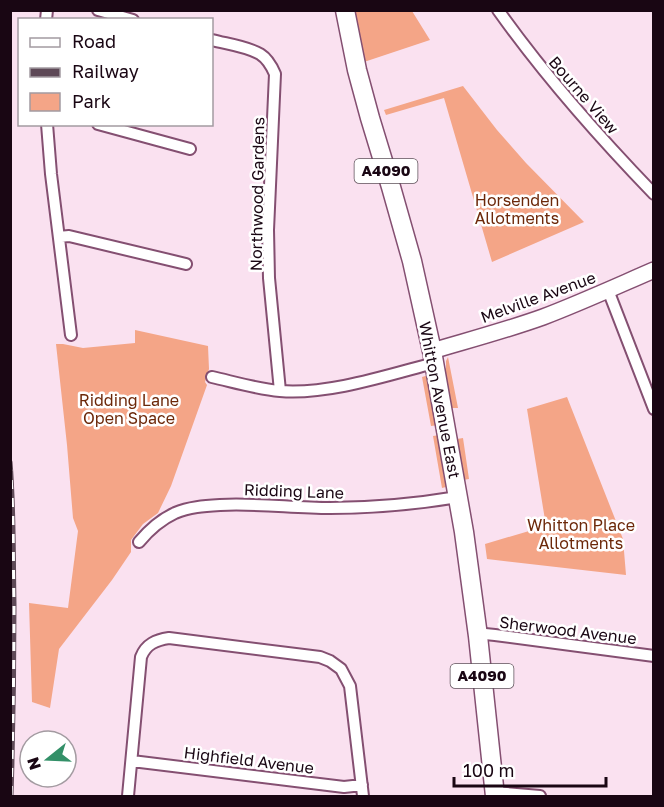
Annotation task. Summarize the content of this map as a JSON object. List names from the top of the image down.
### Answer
{
  "streets": {
    "main road": ["A4090", "Whitton Avenue East"],
    "street": [
      "Bourne View",
      "Northwood Gardens",
      "Melville Avenue",
      "Ridding Lane",
      "Sherwood Avenue",
      "Highfield Avenue"
    ]
  },
  "crossings": [
    ["Melville Avenue", "Whitton Avenue East"],
    ["Whitton Avenue East", "Ridding Lane"],
    ["Whitton Avenue East", "Sherwood Avenue"]
  ],
  "parks": ["Horsenden Allotments", "Ridding Lane Open Space", "Whitton Place Allotments"],
  "legend": ["Road", "Railway", "Park"],
  "scale_bar": "100 m",
  "north": "left"
}
